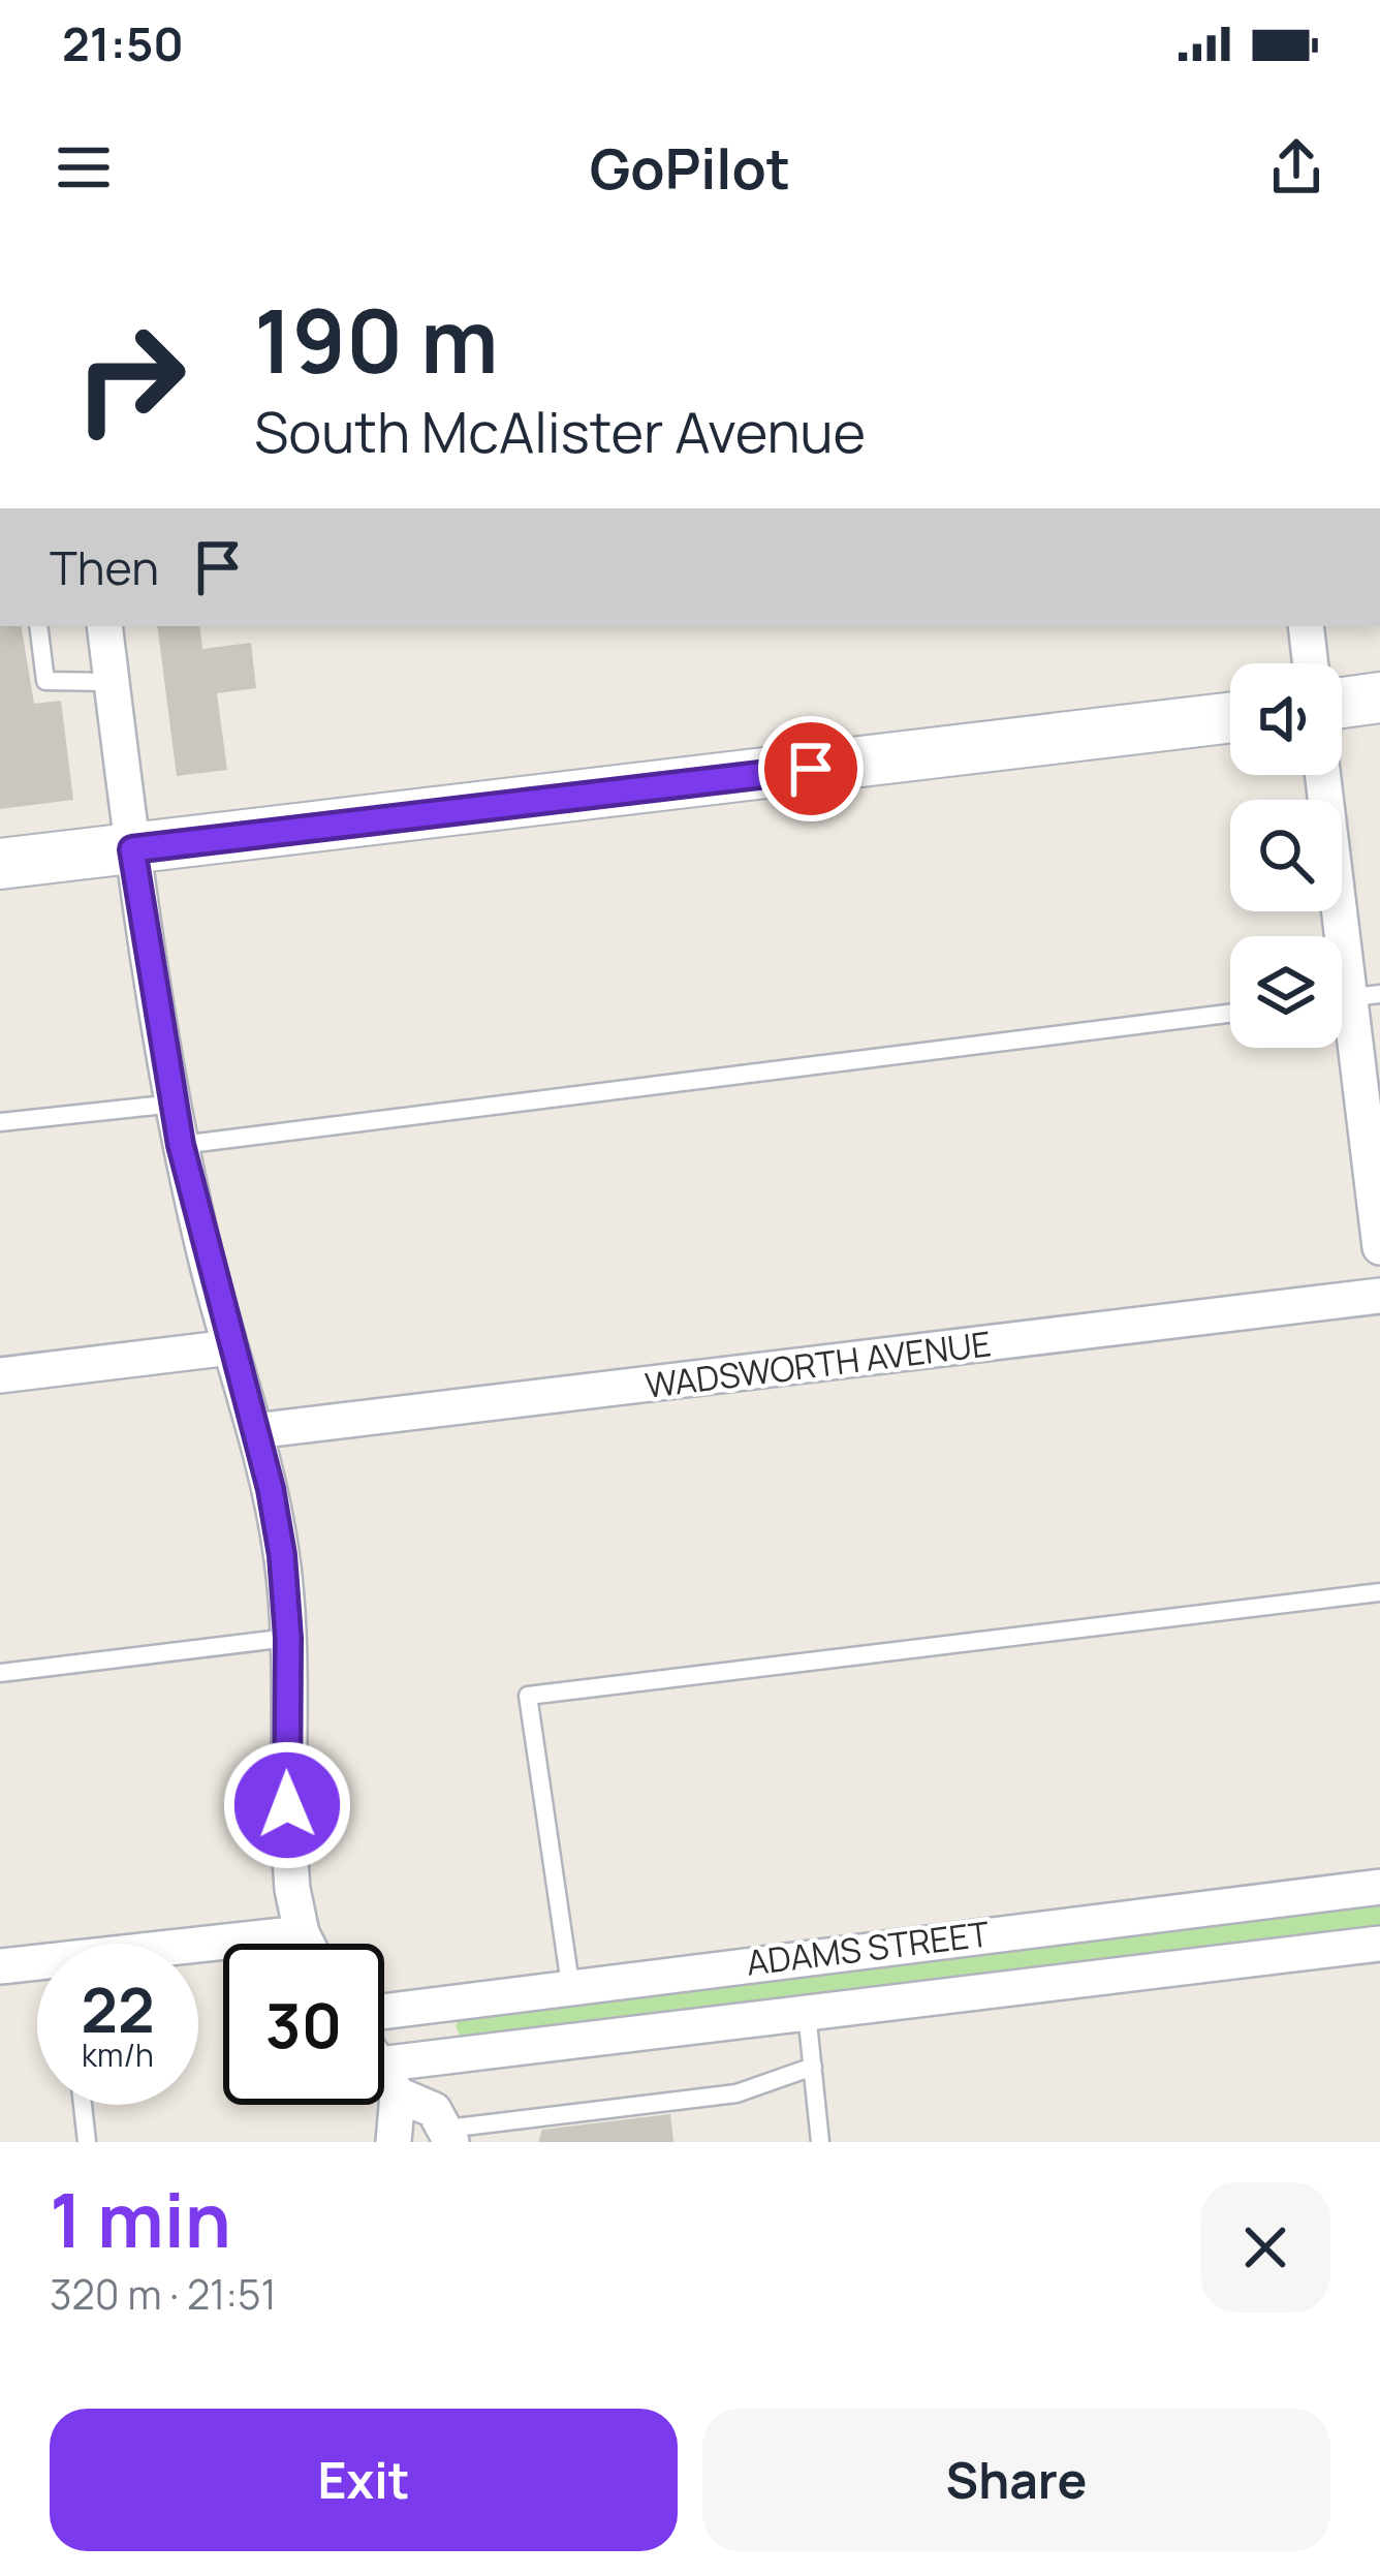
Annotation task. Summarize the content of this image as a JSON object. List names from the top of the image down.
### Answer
{
  "streets": {
    "street": ["WADSWORTH AVENUE", "ADAMS STREET"]
  },
  "page": {
    "status": "21:50",
    "header": "GoPilot",
    "turn": ["190 m", "South McAlister Avenue"],
    "then": "Then",
    "speed": "22 km/h",
    "limit": "30",
    "heading": ["1 min", "320 m · 21:51"],
    "buttons": ["Exit", "Share"]
  }
}
